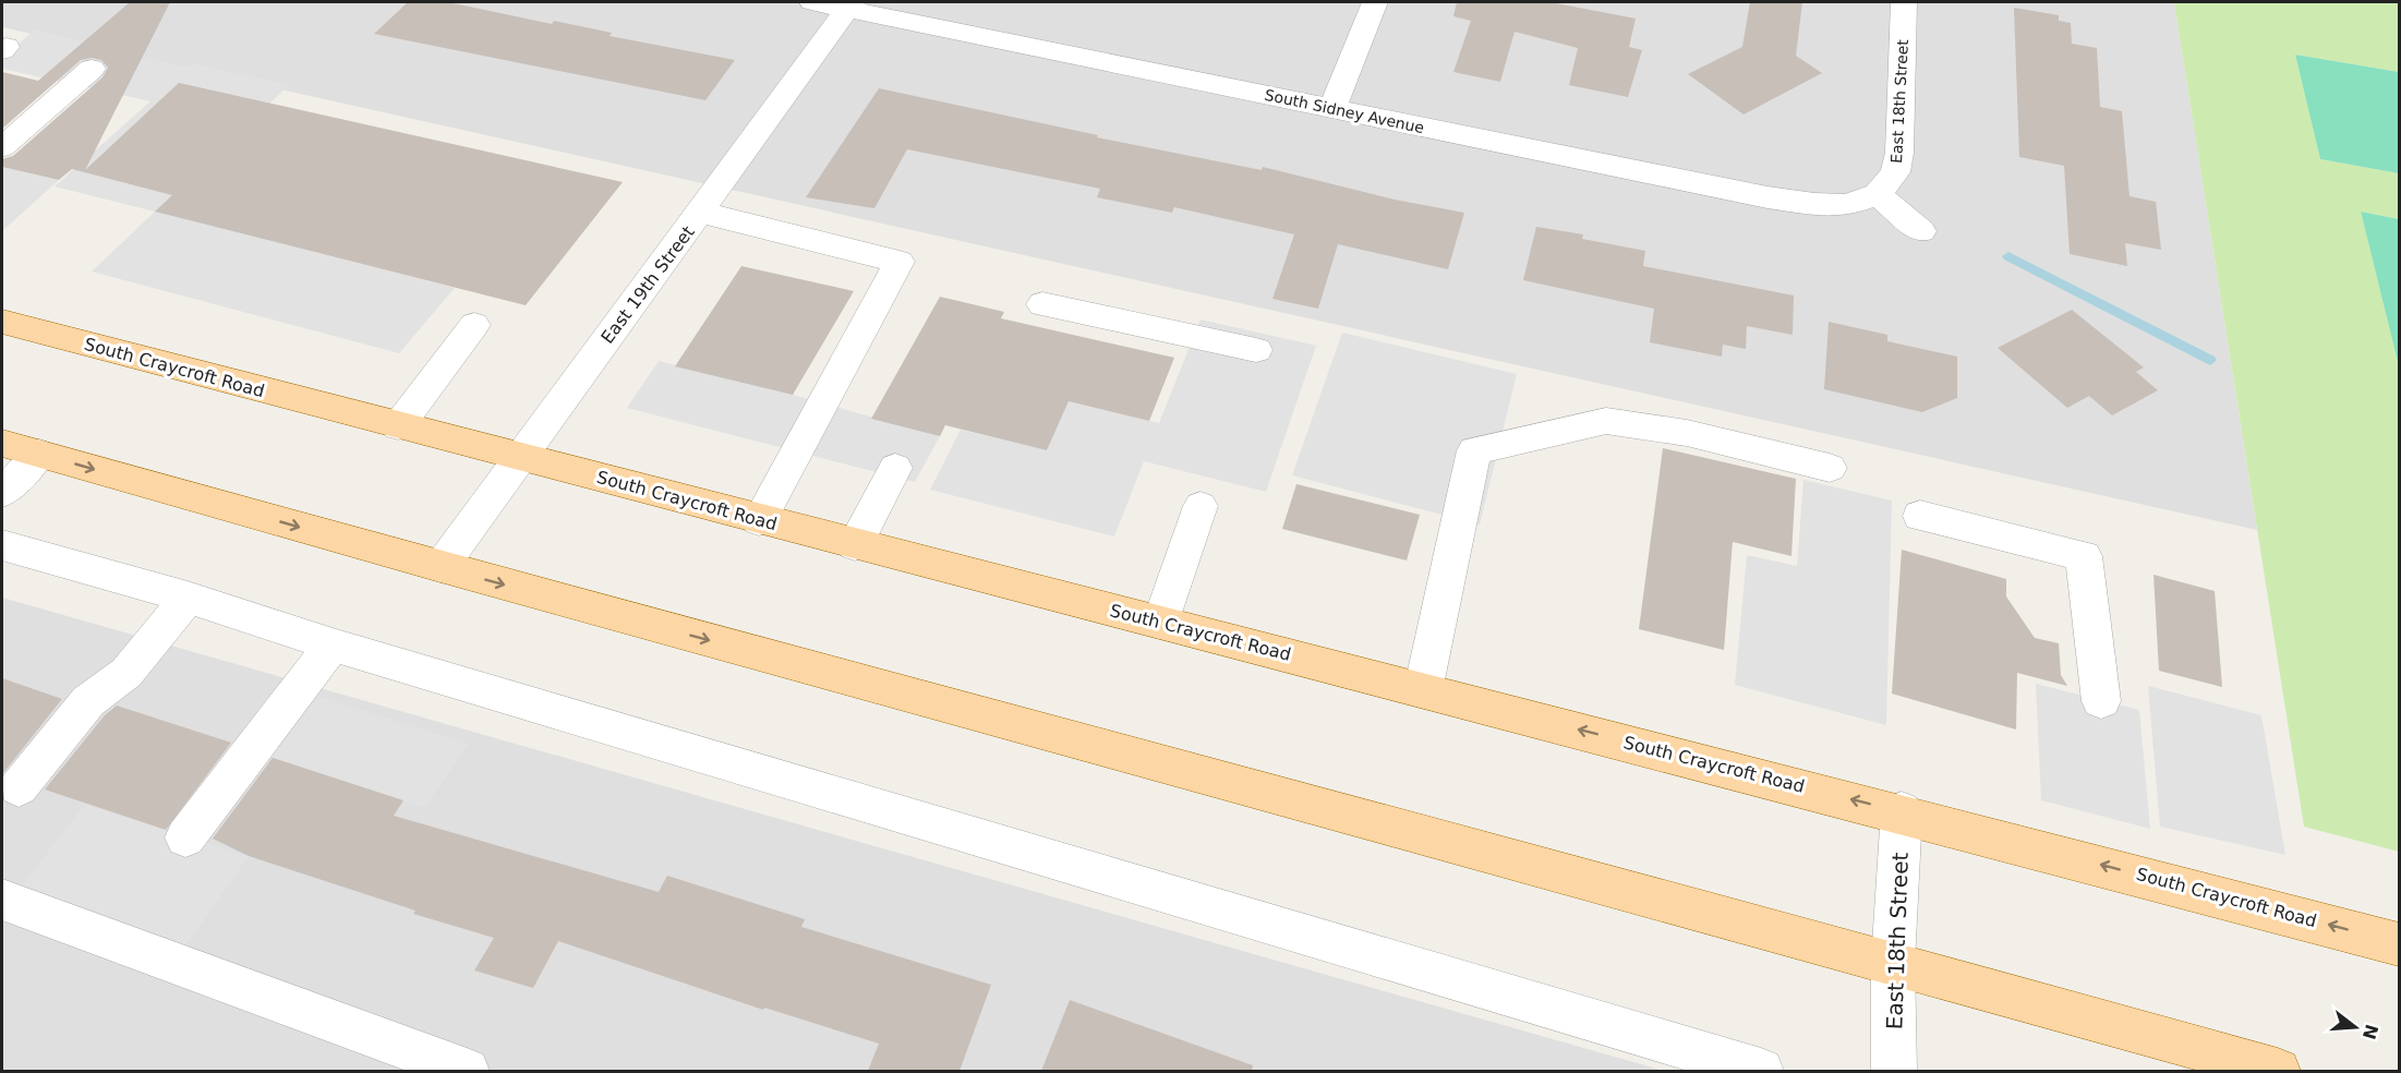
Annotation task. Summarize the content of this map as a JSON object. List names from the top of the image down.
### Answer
{
  "streets": {
    "main road": ["South Craycroft Road"],
    "street": ["East 18th Street", "South Sidney Avenue", "East 19th Street"]
  },
  "crossings": [
    ["East 18th Street", "South Sidney Avenue"],
    ["East 18th Street", "South Craycroft Road"],
    ["South Sidney Avenue", "East 19th Street"],
    ["East 19th Street", "South Craycroft Road"]
  ],
  "north": "right"
}
